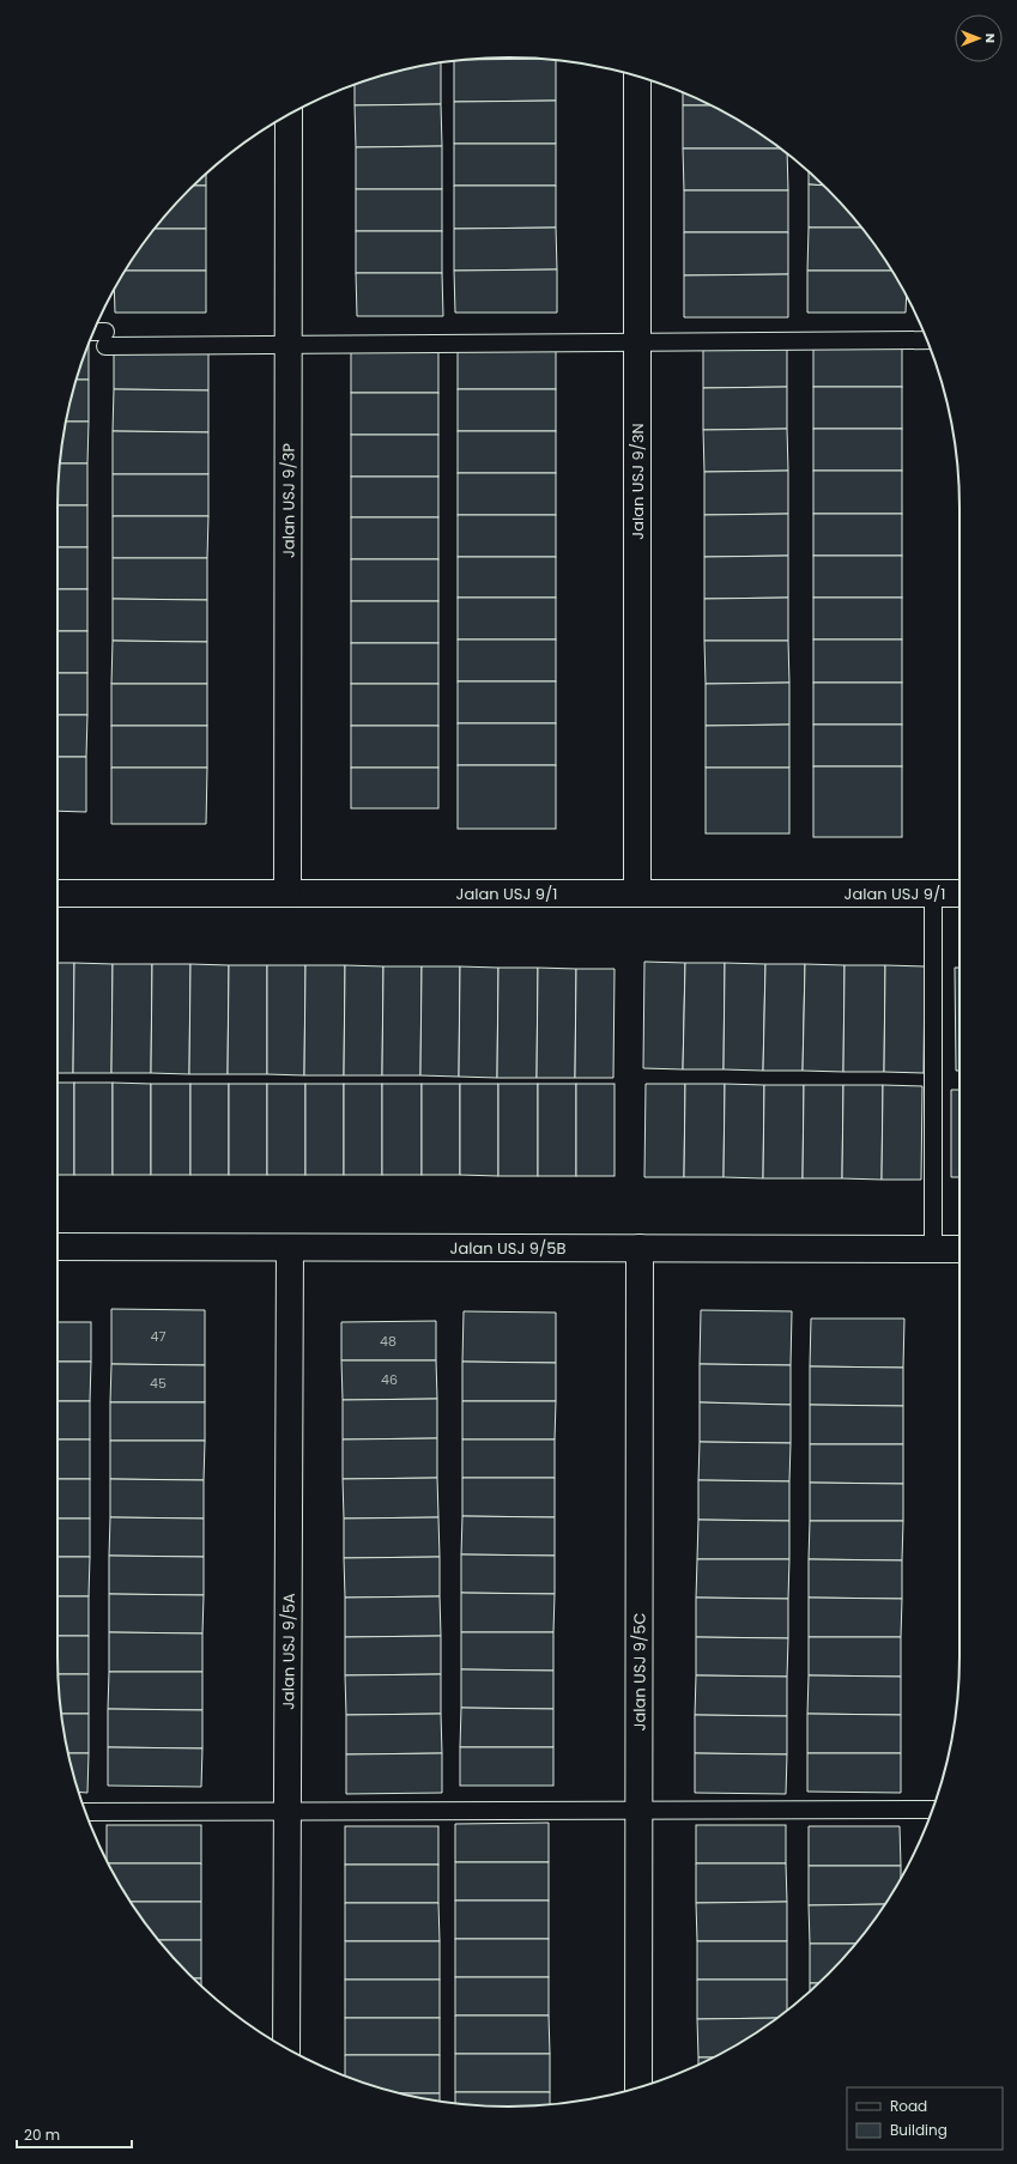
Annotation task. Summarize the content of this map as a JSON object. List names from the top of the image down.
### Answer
{
  "streets": {
    "street": [
      "Jalan USJ 9/3N",
      "Jalan USJ 9/3P",
      "Jalan USJ 9/1",
      "Jalan USJ 9/5B",
      "Jalan USJ 9/5A",
      "Jalan USJ 9/5C"
    ]
  },
  "crossings": [
    ["Jalan USJ 9/3N", "Jalan USJ 9/1"],
    ["Jalan USJ 9/3P", "Jalan USJ 9/1"],
    ["Jalan USJ 9/5B", "Jalan USJ 9/5A"],
    ["Jalan USJ 9/5B", "Jalan USJ 9/5C"]
  ],
  "house_numbers": [
    "47",
    "48",
    "46",
    "45"
  ],
  "legend": ["Road", "Building"],
  "scale_bar": "20 m",
  "north": "right"
}
